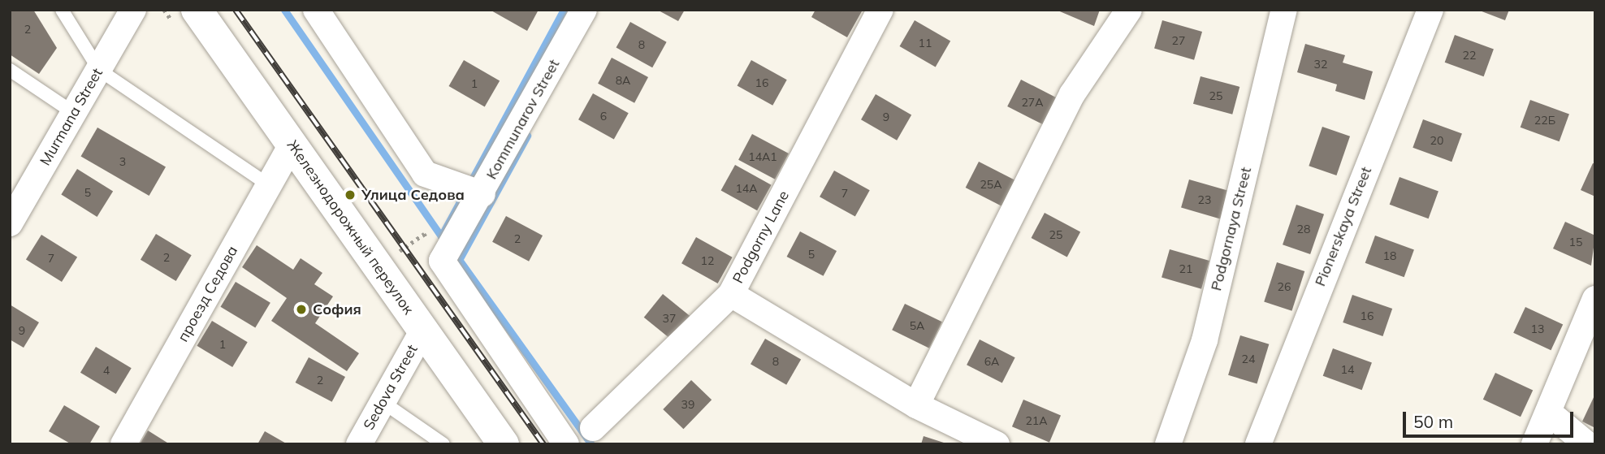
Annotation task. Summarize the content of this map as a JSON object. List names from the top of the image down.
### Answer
{
  "streets": {
    "street": [
      "Murmana Street",
      "Kommunarov Street",
      "Pionerskaya Street",
      "Железнодорожный переулок",
      "Podgornaya Street",
      "Podgorny Lane",
      "проезд Седова",
      "Sedova Street"
    ]
  },
  "crossings": [
    ["Железнодорожный переулок", "проезд Седова"],
    ["Железнодорожный переулок", "Sedova Street"]
  ],
  "places": ["Улица Седова", "София"],
  "house_numbers": [
    "2",
    "27",
    "11",
    "8",
    "22",
    "32",
    "8А",
    "16",
    "1",
    "25",
    "27А",
    "6",
    "9",
    "22Б",
    "20",
    "14А1",
    "3",
    "25А",
    "14А",
    "5",
    "7",
    "23",
    "28",
    "25",
    "2",
    "15",
    "5",
    "18",
    "2",
    "7",
    "12",
    "21",
    "26",
    "16",
    "37",
    "5А",
    "13",
    "9",
    "1",
    "24",
    "8",
    "6А",
    "14",
    "4",
    "2",
    "39",
    "21А"
  ],
  "scale_bar": "50 m"
}
